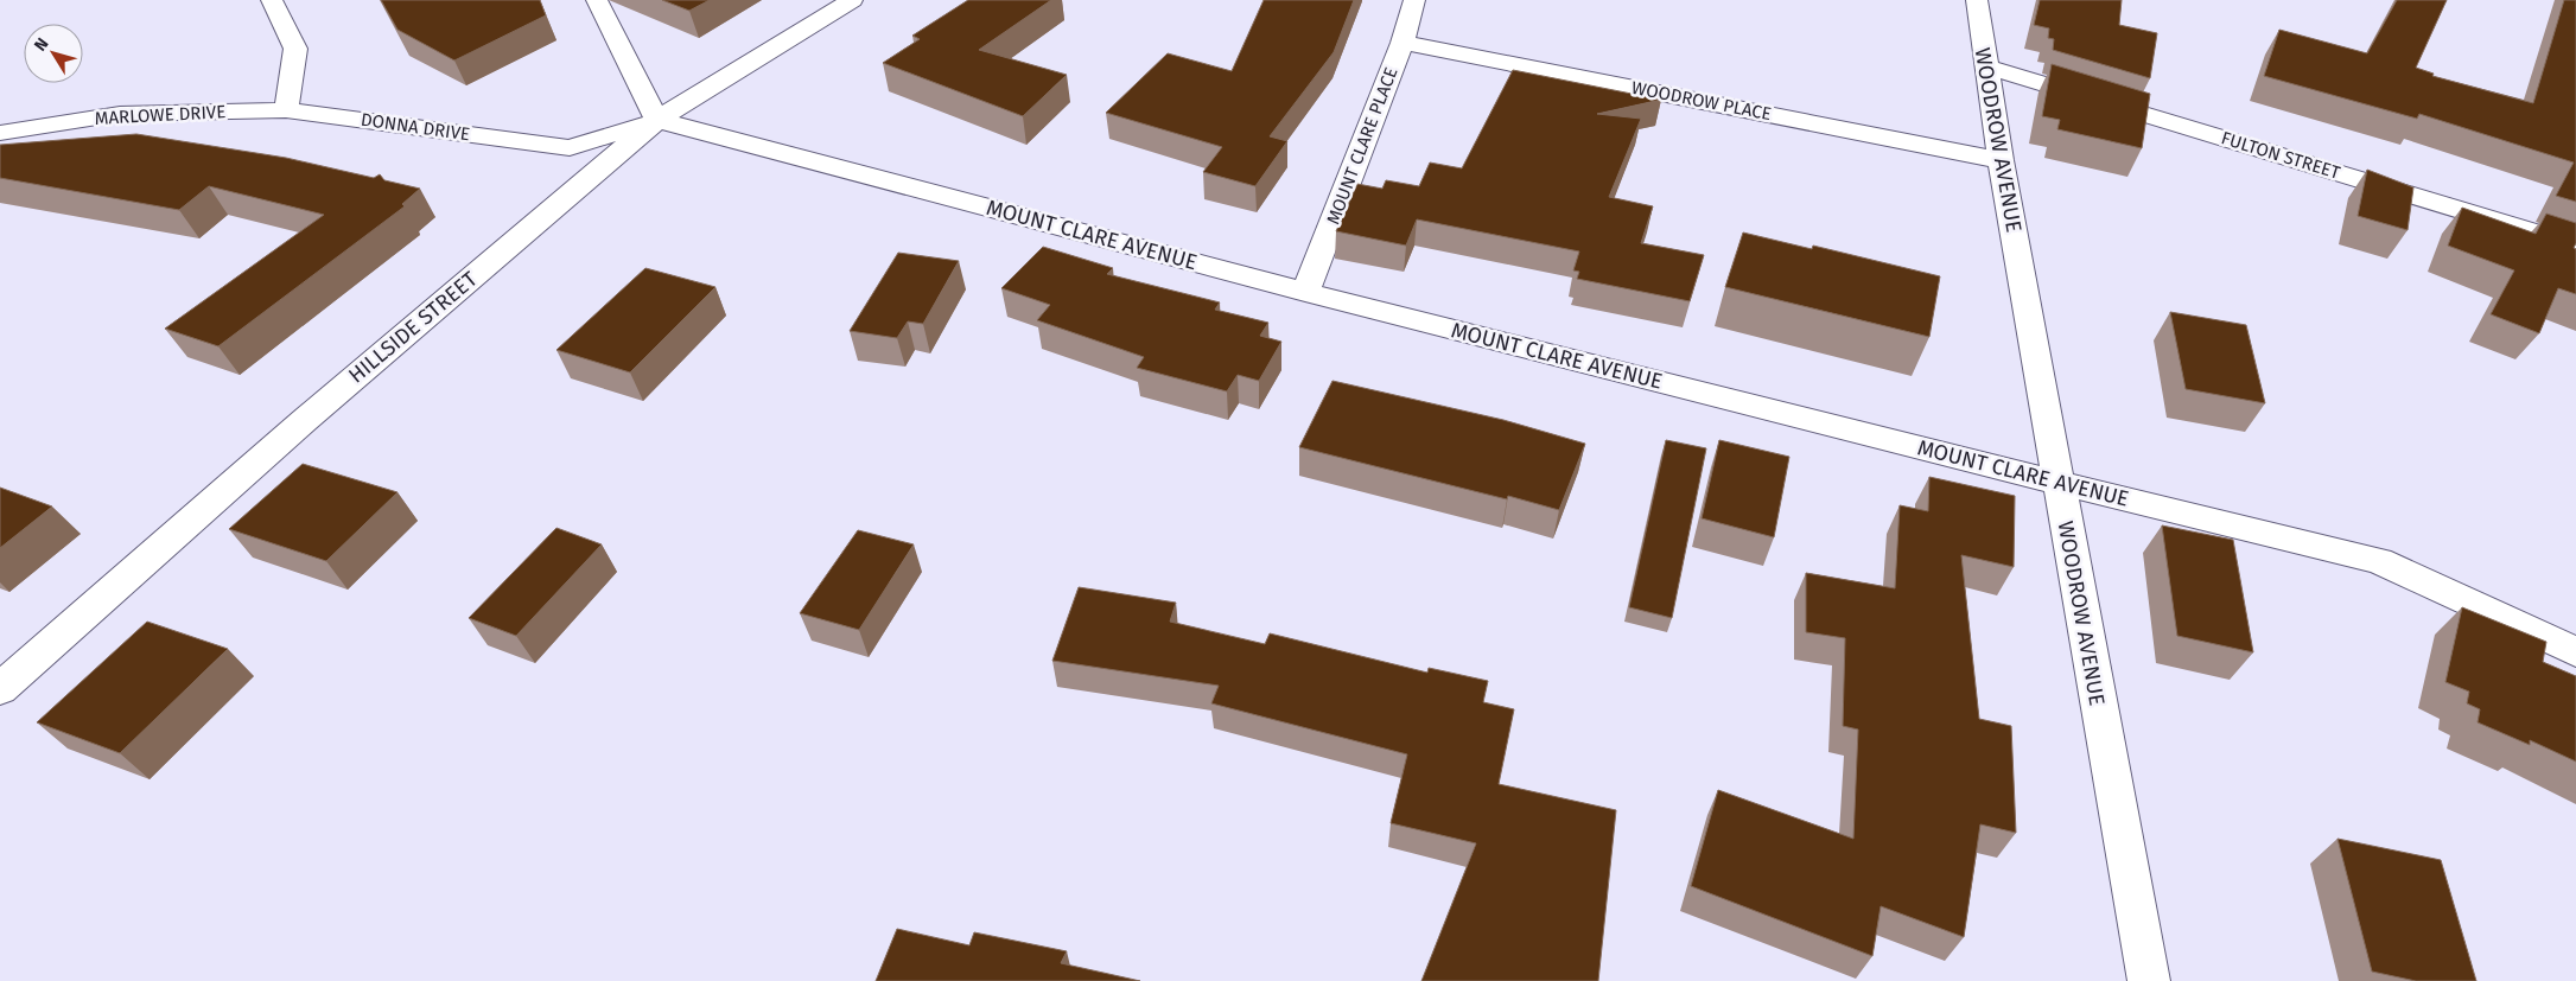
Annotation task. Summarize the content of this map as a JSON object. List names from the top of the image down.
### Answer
{
  "streets": {
    "street": [
      "WOODROW PLACE",
      "MARLOWE DRIVE",
      "DONNA DRIVE",
      "WOODROW AVENUE",
      "MOUNT CLARE PLACE",
      "FULTON STREET",
      "MOUNT CLARE AVENUE",
      "HILLSIDE STREET"
    ]
  },
  "crossings": [
    ["WOODROW PLACE", "WOODROW AVENUE"],
    ["WOODROW PLACE", "MOUNT CLARE PLACE"],
    ["MARLOWE DRIVE", "DONNA DRIVE"],
    ["DONNA DRIVE", "MOUNT CLARE AVENUE"],
    ["DONNA DRIVE", "HILLSIDE STREET"],
    ["WOODROW AVENUE", "FULTON STREET"],
    ["WOODROW AVENUE", "MOUNT CLARE AVENUE"],
    ["MOUNT CLARE PLACE", "MOUNT CLARE AVENUE"],
    ["MOUNT CLARE AVENUE", "HILLSIDE STREET"]
  ],
  "north": "top left"
}
